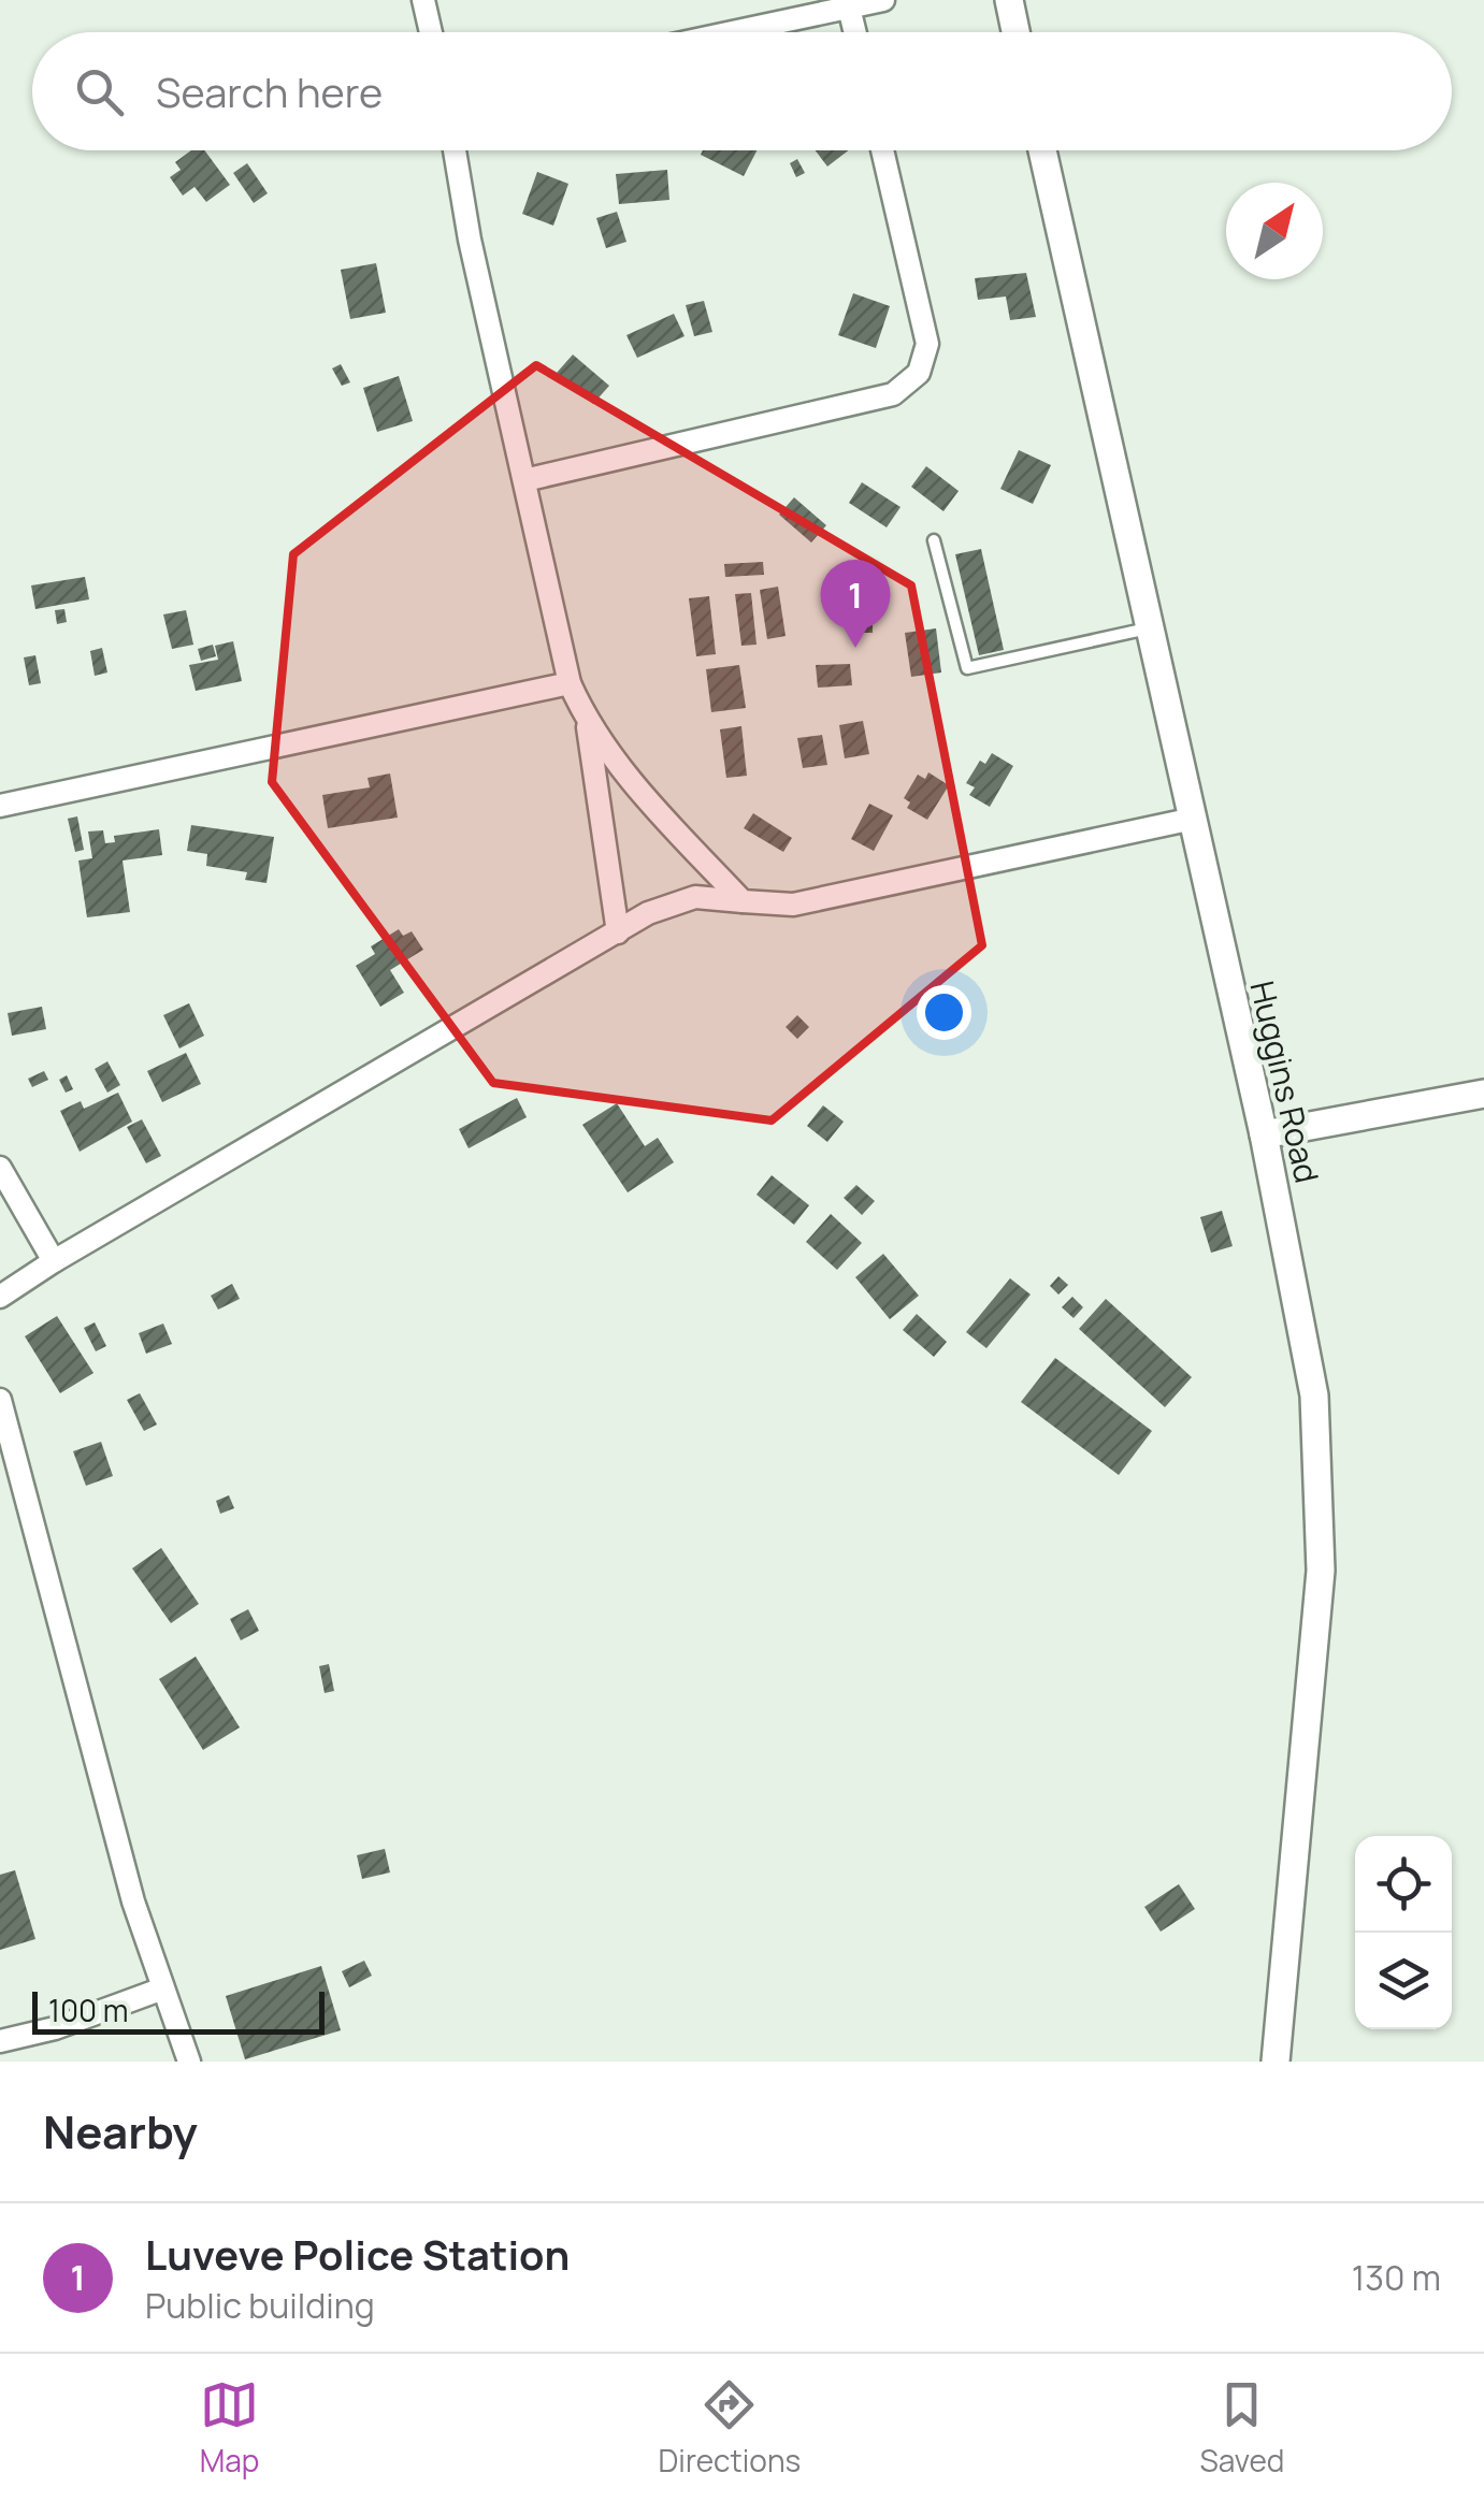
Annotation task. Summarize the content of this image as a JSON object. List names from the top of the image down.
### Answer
{
  "streets": {
    "street": ["Huggins Road"]
  },
  "scale_bar": "100 m",
  "north": "top right",
  "page": {
    "search": "Search here",
    "pins": "1",
    "scale": "100 m",
    "heading": "Nearby",
    "list": [
      {
        "mark": "1",
        "name": "Luveve Police Station",
        "note": "Public building",
        "value": "130 m"
      }
    ],
    "nav": ["Map", "Directions", "Saved"]
  }
}
